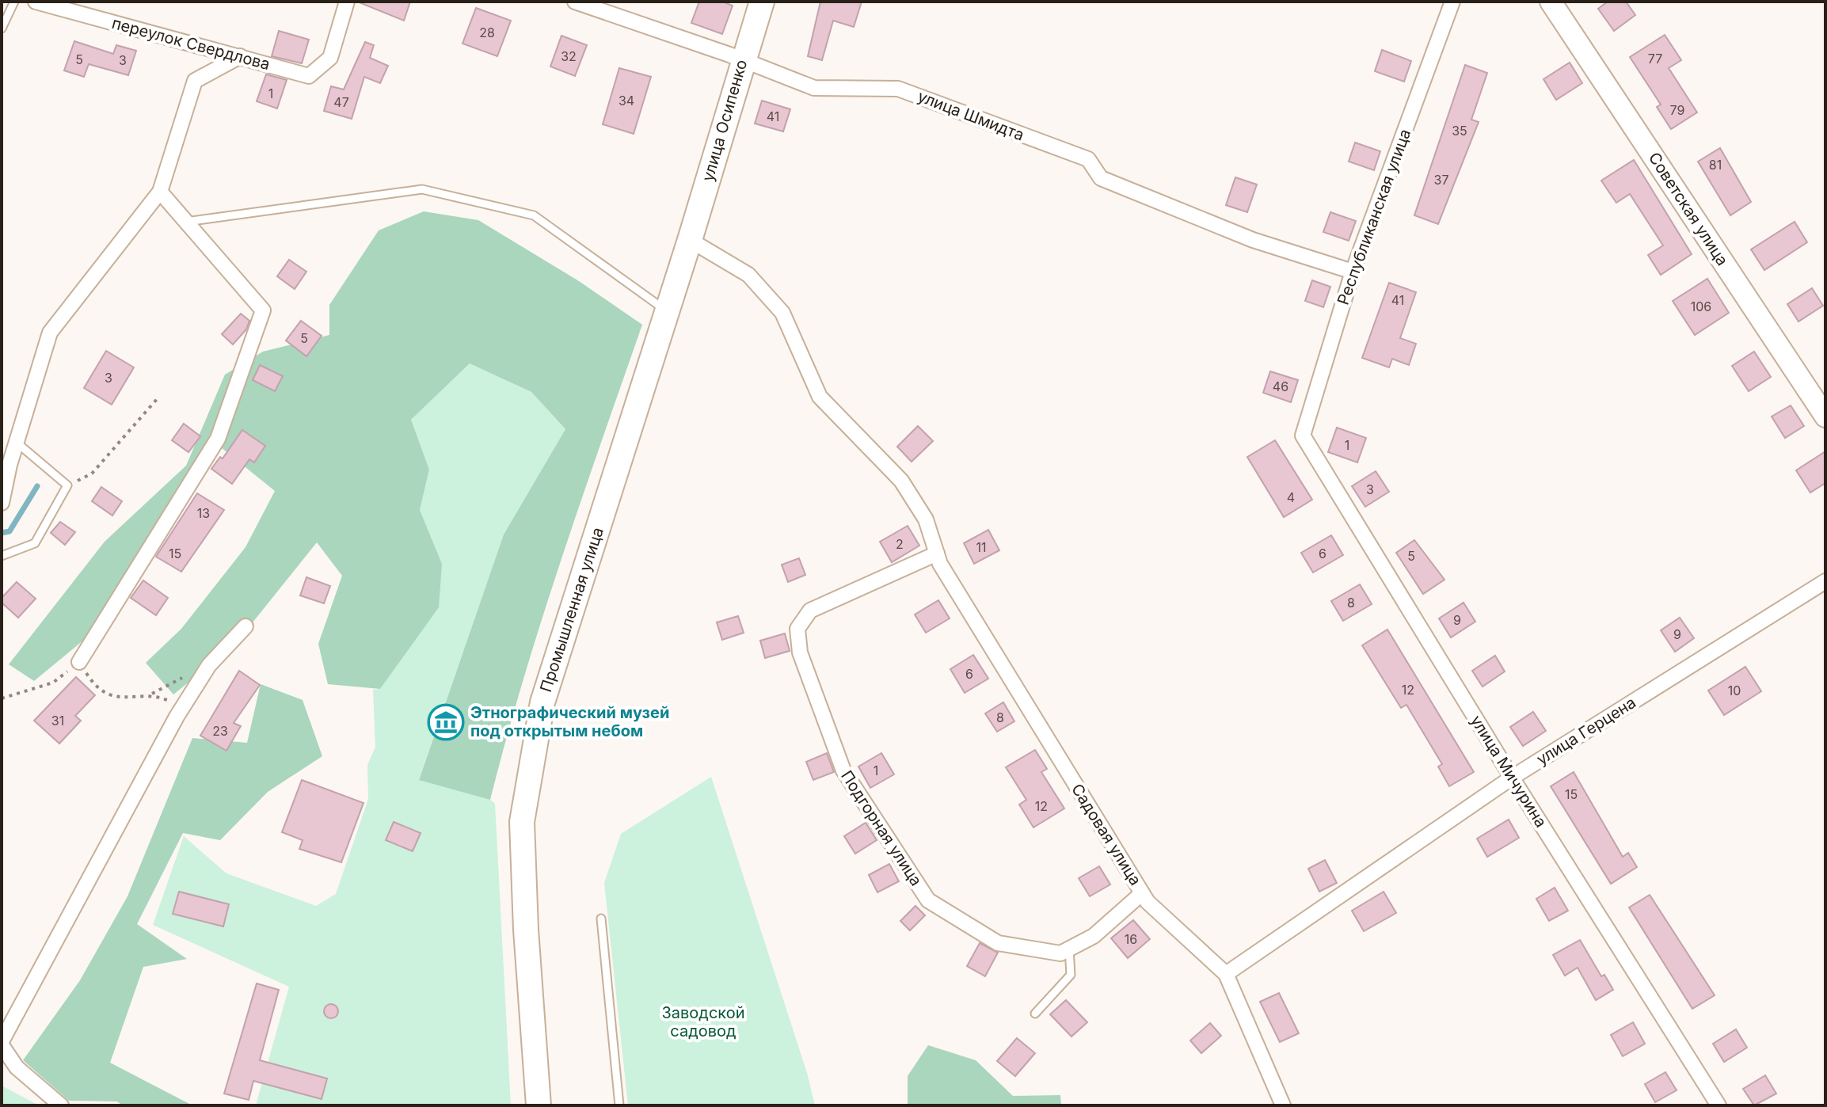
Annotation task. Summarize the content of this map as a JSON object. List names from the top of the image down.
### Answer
{
  "streets": {
    "main road": ["улица Осипенко", "Промышленная улица"],
    "street": [
      "переулок Свердлова",
      "улица Шмидта",
      "Советская улица",
      "Республиканская улица",
      "улица Герцена",
      "улица Мичурина",
      "Подгорная улица",
      "Садовая улица"
    ]
  },
  "crossings": [
    ["улица Шмидта", "улица Осипенко"],
    ["улица Шмидта", "Республиканская улица"],
    ["улица Осипенко", "Промышленная улица"],
    ["улица Осипенко", "Садовая улица"],
    ["Республиканская улица", "улица Мичурина"],
    ["Промышленная улица", "Садовая улица"],
    ["улица Герцена", "улица Мичурина"],
    ["улица Герцена", "Садовая улица"],
    ["Подгорная улица", "Садовая улица"]
  ],
  "parks": ["Заводской садовод"],
  "places": {
    "museum": ["Этнографический музей под открытым небом"]
  },
  "house_numbers": [
    "28",
    "32",
    "77",
    "5",
    "3",
    "1",
    "34",
    "47",
    "79",
    "41",
    "35",
    "81",
    "37",
    "41",
    "106",
    "5",
    "3",
    "46",
    "1",
    "3",
    "4",
    "13",
    "2",
    "11",
    "15",
    "6",
    "5",
    "8",
    "9",
    "9",
    "6",
    "12",
    "10",
    "8",
    "31",
    "23",
    "1",
    "15",
    "12",
    "16"
  ]
}
